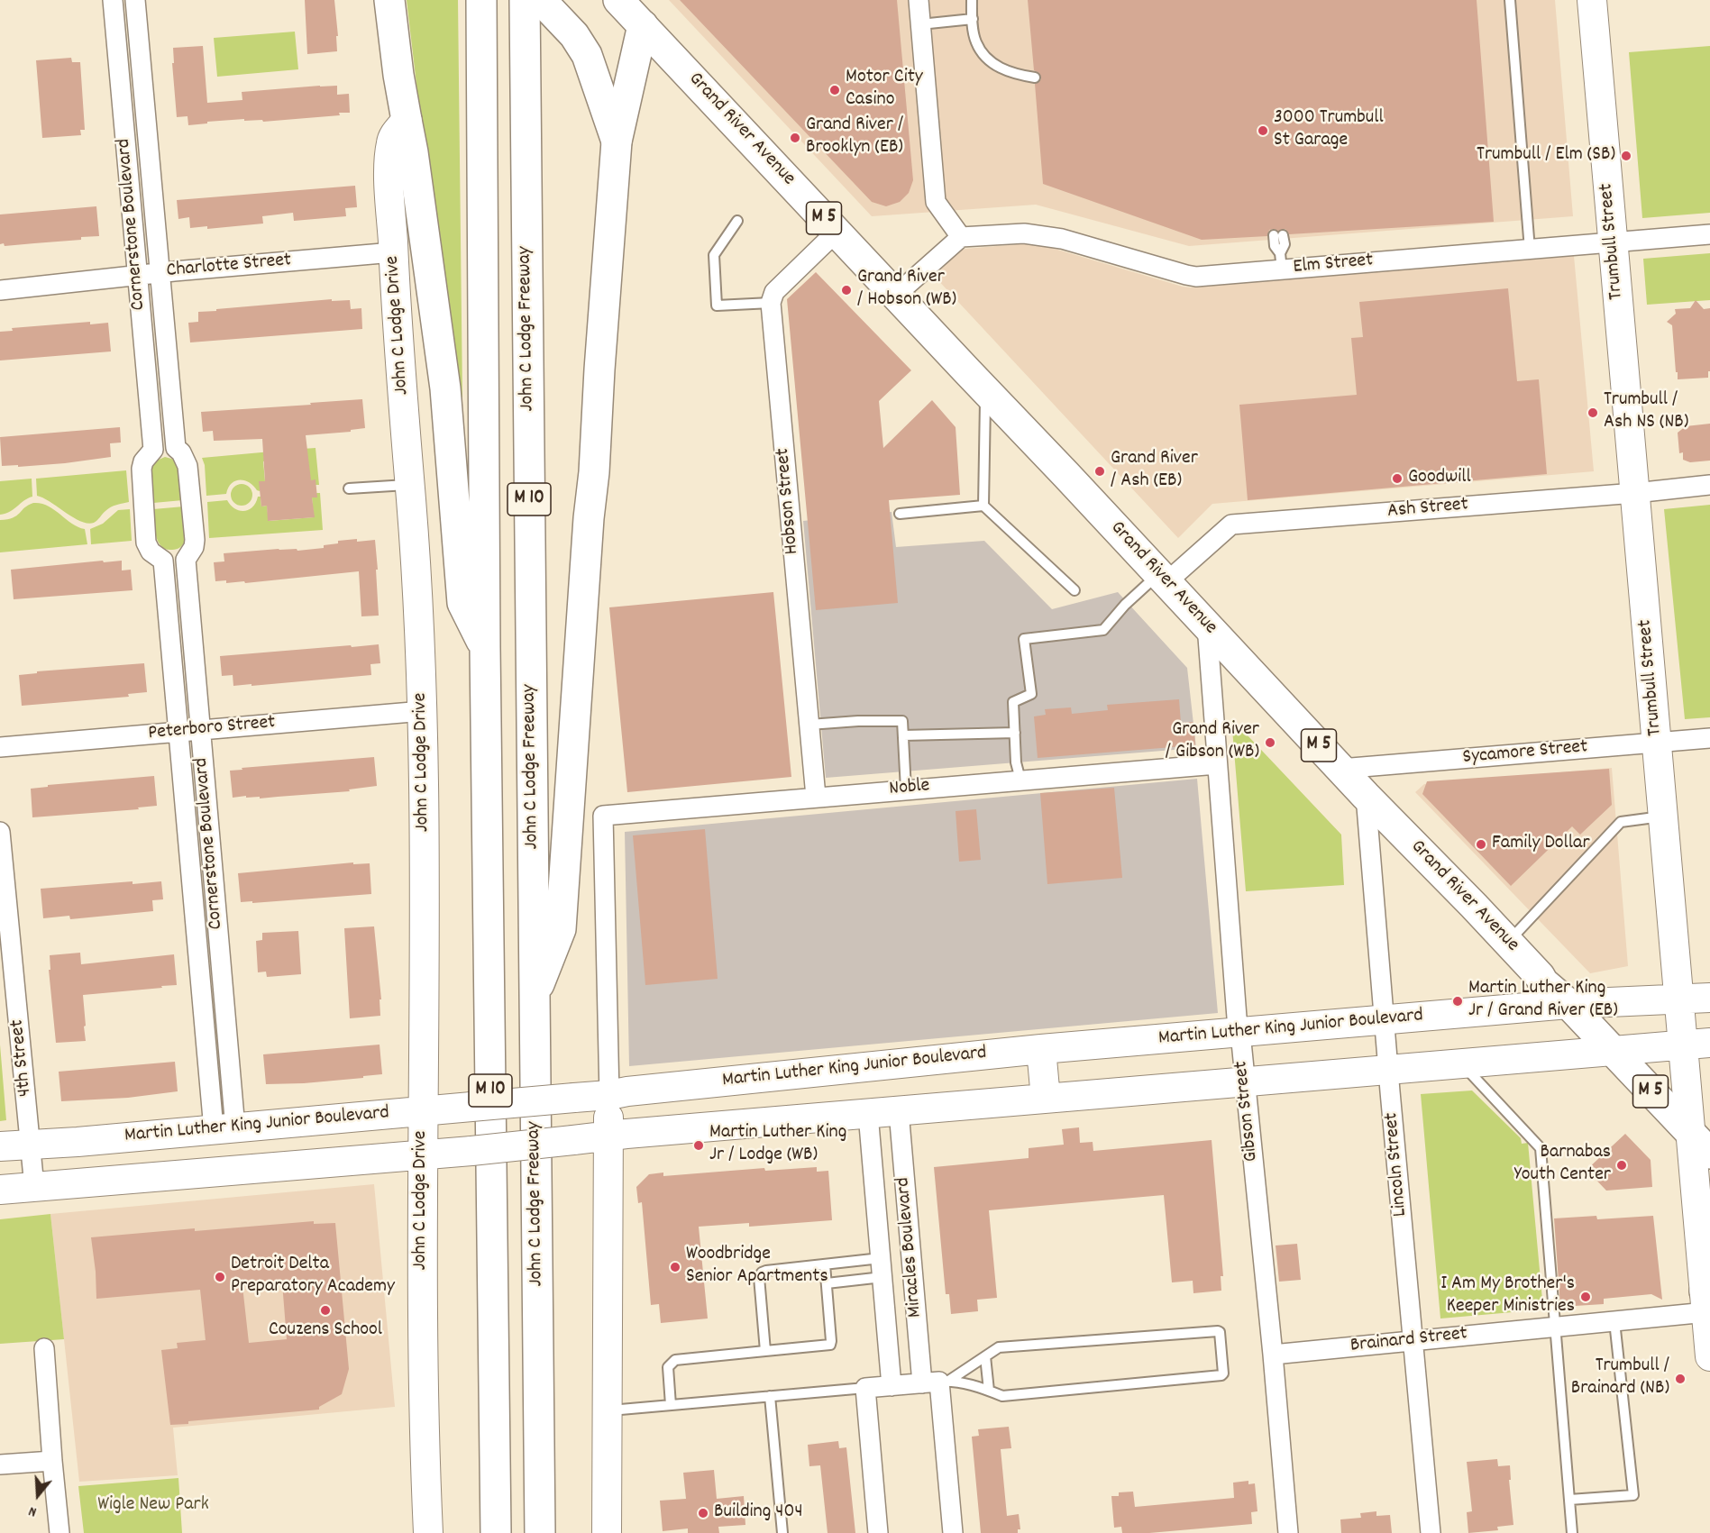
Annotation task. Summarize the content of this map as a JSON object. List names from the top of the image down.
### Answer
{
  "streets": {
    "main road": [
      "Grand River Avenue",
      "M 5",
      "Trumbull Street",
      "John C Lodge Drive",
      "John C Lodge Freeway",
      "M 10",
      "Martin Luther King Junior Boulevard"
    ],
    "street": [
      "Cornerstone Boulevard",
      "Elm Street",
      "Charlotte Street",
      "Hobson Street",
      "Ash Street",
      "Peterboro Street",
      "Sycamore Street",
      "Noble",
      "4th Street",
      "Gibson Street",
      "Lincoln Street",
      "Miracles Boulevard",
      "Brainard Street"
    ]
  },
  "crossings": [
    ["Grand River Avenue", "Trumbull Street"],
    ["Grand River Avenue", "Ash Street"],
    ["Grand River Avenue", "Sycamore Street"],
    ["Grand River Avenue", "Martin Luther King Junior Boulevard"],
    ["Grand River Avenue", "Gibson Street"],
    ["Grand River Avenue", "Lincoln Street"],
    ["Cornerstone Boulevard", "Charlotte Street"],
    ["Cornerstone Boulevard", "Peterboro Street"],
    ["Cornerstone Boulevard", "Martin Luther King Junior Boulevard"],
    ["Trumbull Street", "Elm Street"],
    ["Trumbull Street", "Ash Street"],
    ["Trumbull Street", "Sycamore Street"],
    ["Trumbull Street", "Martin Luther King Junior Boulevard"],
    ["Trumbull Street", "Brainard Street"],
    ["Charlotte Street", "John C Lodge Drive"],
    ["John C Lodge Drive", "Peterboro Street"],
    ["John C Lodge Drive", "Martin Luther King Junior Boulevard"],
    ["Hobson Street", "Noble"],
    ["Noble", "Martin Luther King Junior Boulevard"],
    ["Noble", "Gibson Street"],
    ["Martin Luther King Junior Boulevard", "4th Street"],
    ["Martin Luther King Junior Boulevard", "Gibson Street"],
    ["Martin Luther King Junior Boulevard", "Lincoln Street"],
    ["Martin Luther King Junior Boulevard", "Miracles Boulevard"],
    ["Gibson Street", "Brainard Street"],
    ["Lincoln Street", "Brainard Street"]
  ],
  "parks": ["Wigle New Park"],
  "places": [
    "Motor City Casino",
    "3000 Trumbull St Garage",
    "Grand River / Brooklyn (EB)",
    "Trumbull / Elm (SB)",
    "Grand River / Hobson (WB)",
    "Trumbull / Ash NS (NB)",
    "Grand River / Ash (EB)",
    "Goodwill",
    "Grand River / Gibson (WB)",
    "Family Dollar",
    "Martin Luther King Jr / Grand River (EB)",
    "Martin Luther King Jr / Lodge (WB)",
    "Barnabas Youth Center",
    "Woodbridge Senior Apartments",
    "Detroit Delta Preparatory Academy",
    "I Am My Brother's Keeper Ministries",
    "Couzens School",
    "Trumbull / Brainard (NB)",
    "Building 404"
  ],
  "north": "bottom"
}
